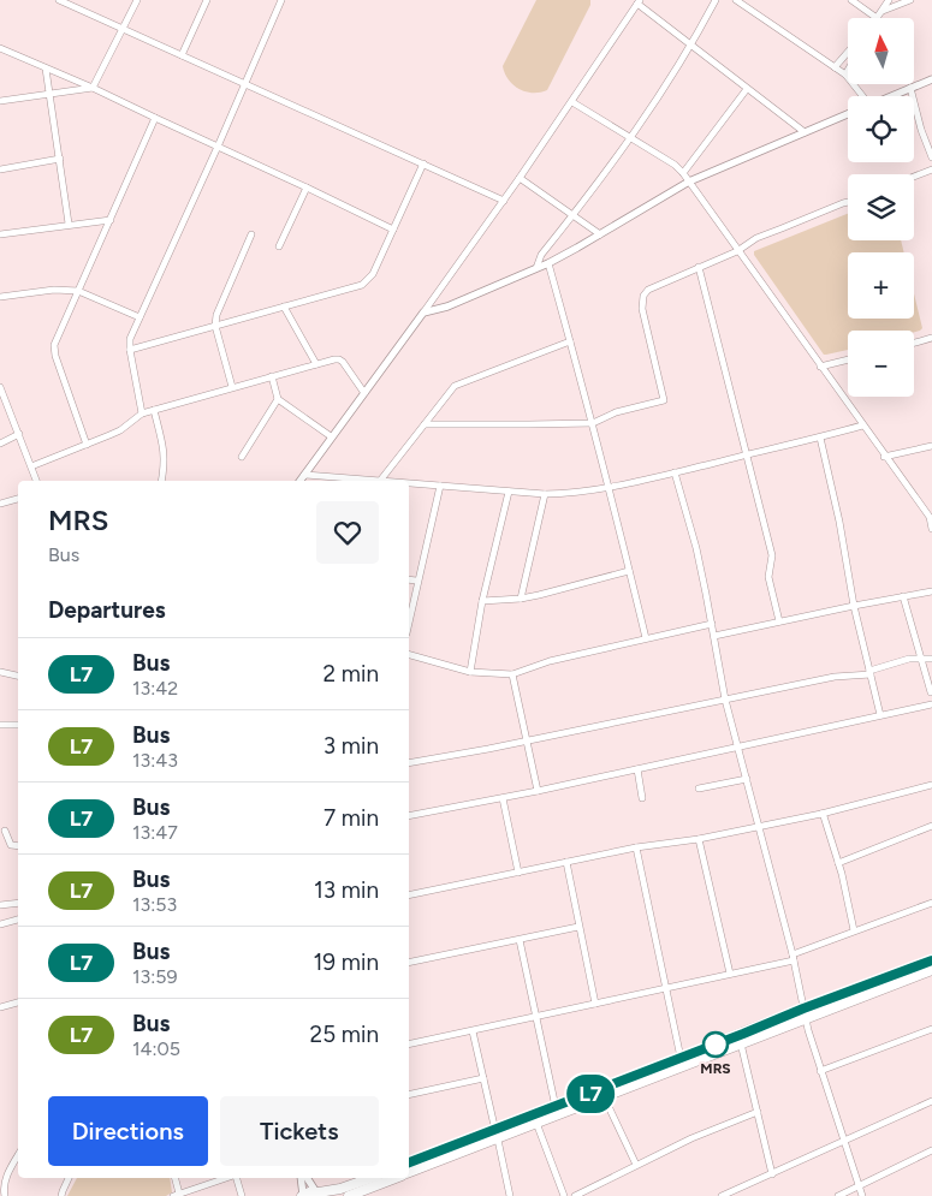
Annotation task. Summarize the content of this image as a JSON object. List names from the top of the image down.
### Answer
{
  "places": ["MRS"],
  "lines": ["bus line L7"],
  "north": "top",
  "page": {
    "on_map": "L7",
    "map_buttons": ["+", "−"],
    "heading": [
      ["MRS", "Bus"],
      "Departures"
    ],
    "list": [
      {
        "mark": "L7",
        "name": "Bus",
        "note": "13:42",
        "value": "2 min"
      },
      {
        "mark": "L7",
        "name": "Bus",
        "note": "13:43",
        "value": "3 min"
      },
      {
        "mark": "L7",
        "name": "Bus",
        "note": "13:47",
        "value": "7 min"
      },
      {
        "mark": "L7",
        "name": "Bus",
        "note": "13:53",
        "value": "13 min"
      },
      {
        "mark": "L7",
        "name": "Bus",
        "note": "13:59",
        "value": "19 min"
      },
      {
        "mark": "L7",
        "name": "Bus",
        "note": "14:05",
        "value": "25 min"
      }
    ],
    "buttons": ["Directions", "Tickets"]
  }
}
